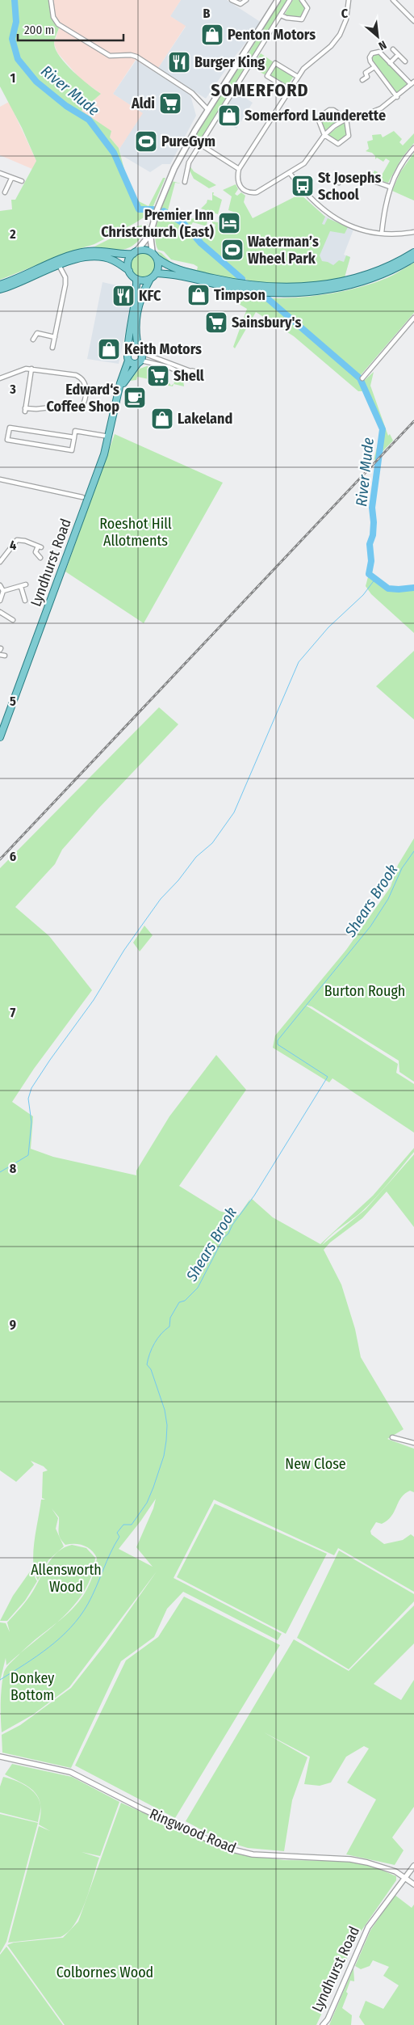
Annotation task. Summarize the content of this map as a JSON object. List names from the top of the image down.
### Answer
{
  "streets": {
    "main road": ["Lyndhurst Road"],
    "street": ["Ringwood Road"]
  },
  "crossings": [
    ["Lyndhurst Road", "Ringwood Road"]
  ],
  "districts": ["SOMERFORD"],
  "water": ["River Mude", "Shears Brook"],
  "parks": [
    "Roeshot Hill Allotments",
    "Burton Rough",
    "New Close",
    "Allensworth Wood",
    "Donkey Bottom",
    "Colbornes Wood"
  ],
  "places": {
    "shop": [
      "Penton Motors",
      "Somerford Launderette",
      "Timpson",
      "Keith Motors",
      "Lakeland"
    ],
    "restaurant": ["Burger King", "KFC"],
    "supermarket": ["Aldi", "Sainsbury's", "Shell"],
    "sports": ["PureGym", "Waterman’s Wheel Park"],
    "bus stop": ["St Josephs School"],
    "hotel": ["Premier Inn Christchurch (East)"],
    "cafe": ["Edward‘s Coffee Shop"]
  },
  "scale_bar": "200 m",
  "north": "bottom right",
  "grid": {
    "columns": ["B", "C"],
    "rows": [
      "1",
      "2",
      "3",
      "4",
      "5",
      "6",
      "7",
      "8",
      "9"
    ]
  }
}
